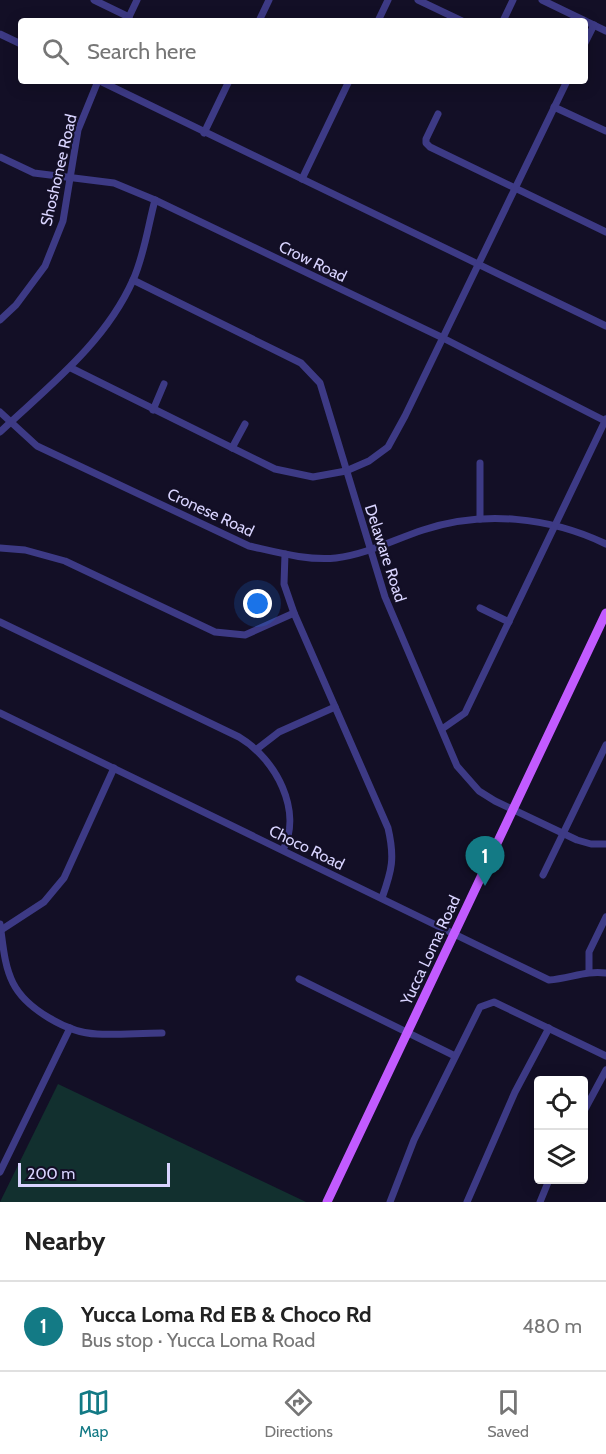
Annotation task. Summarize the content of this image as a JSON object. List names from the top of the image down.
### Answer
{
  "streets": {
    "main road": ["Yucca Loma Road"],
    "street": [
      "Shoshonee Road",
      "Crow Road",
      "Cronese Road",
      "Delaware Road",
      "Choco Road"
    ]
  },
  "crossings": [
    ["Shoshonee Road", "Crow Road"],
    ["Cronese Road", "Delaware Road"],
    ["Delaware Road", "Yucca Loma Road"],
    ["Choco Road", "Yucca Loma Road"]
  ],
  "scale_bar": "200 m",
  "page": {
    "search": "Search here",
    "pins": "1",
    "scale": "200 m",
    "heading": "Nearby",
    "list": [
      {
        "mark": "1",
        "name": "Yucca Loma Rd EB & Choco Rd",
        "note": "Bus stop · Yucca Loma Road",
        "value": "480 m"
      }
    ],
    "nav": ["Map", "Directions", "Saved"]
  }
}
